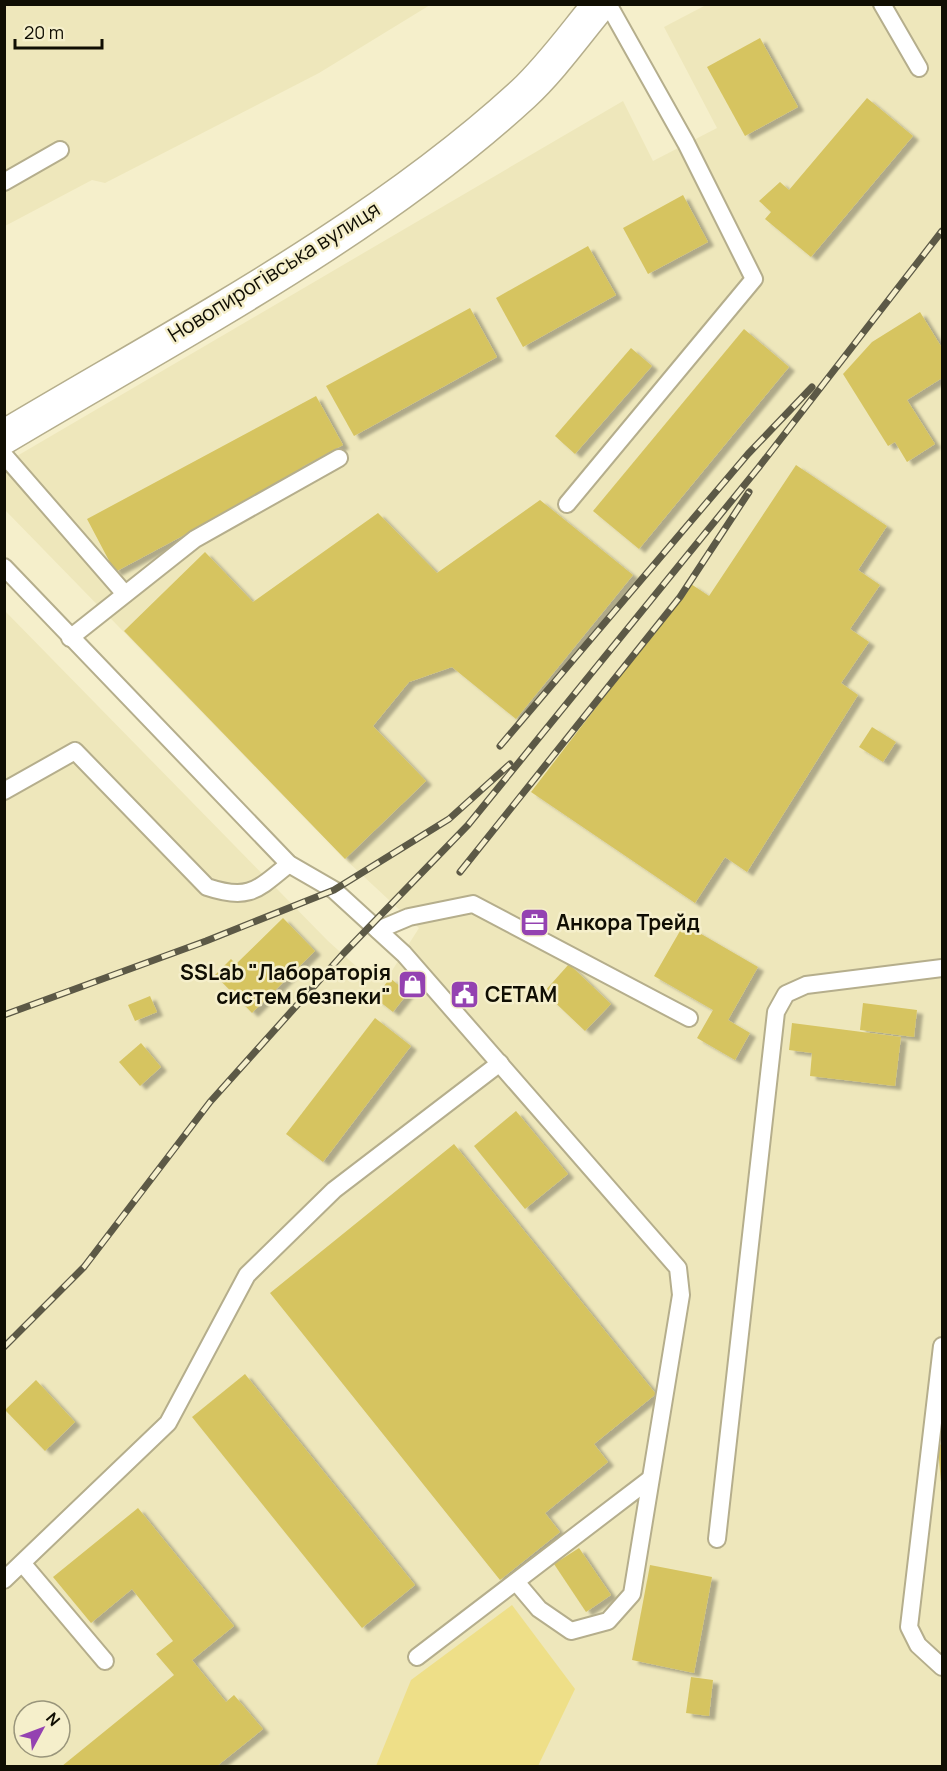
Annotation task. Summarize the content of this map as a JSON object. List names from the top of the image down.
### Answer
{
  "streets": {
    "street": ["Новопирогівська вулиця"]
  },
  "places": {
    "office": ["Анкора Трейд"],
    "shop": ["SSLab \"Лабораторія систем безпеки\""],
    "public building": ["СЕТАМ"]
  },
  "scale_bar": "20 m",
  "north": "top right"
}
